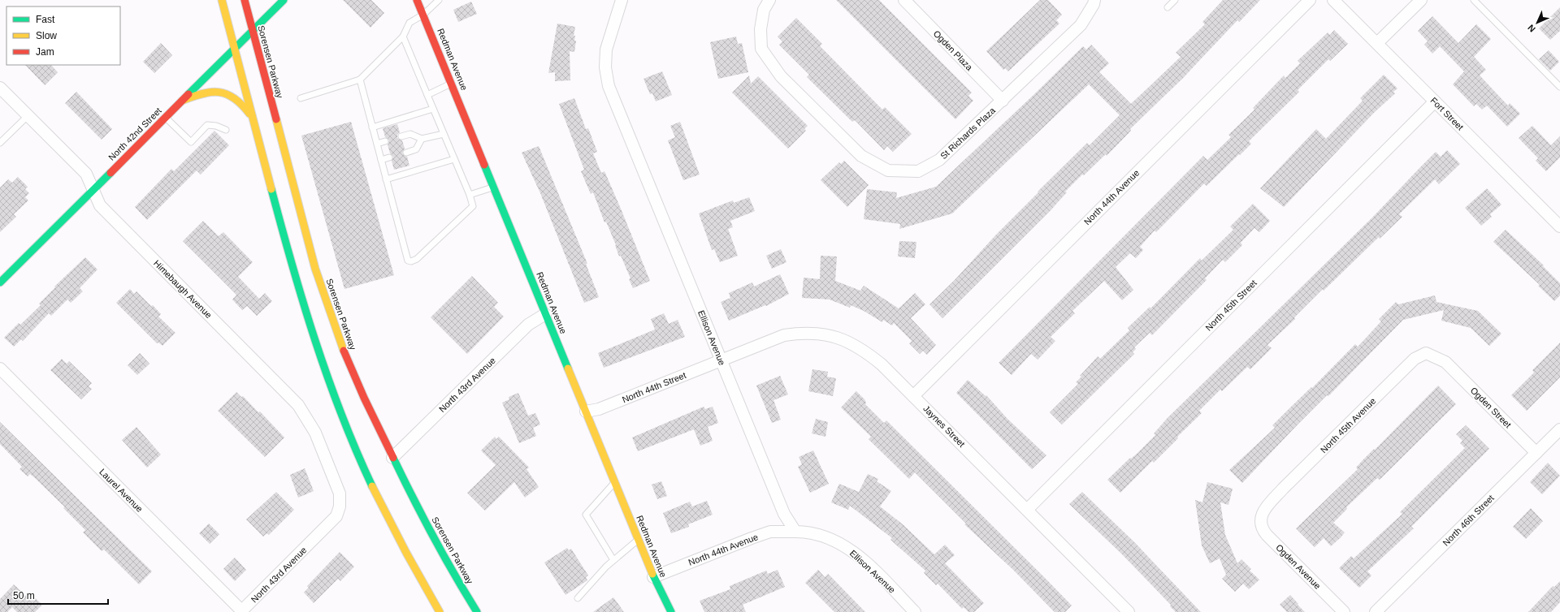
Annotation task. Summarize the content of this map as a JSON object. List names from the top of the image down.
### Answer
{
  "streets": {
    "main road": ["Redman Avenue", "Sorensen Parkway", "North 42nd Street"],
    "street": [
      "Ogden Plaza",
      "Fort Street",
      "St Richards Plaza",
      "North 44th Avenue",
      "Himebaugh Avenue",
      "North 45th Street",
      "Ellison Avenue",
      "North 43rd Avenue",
      "North 44th Street",
      "Ogden Street",
      "North 45th Avenue",
      "Jaynes Street",
      "Laurel Avenue",
      "North 46th Street",
      "Ogden Avenue"
    ]
  },
  "crossings": [
    ["Ogden Plaza", "St Richards Plaza"],
    ["Redman Avenue", "North 44th Avenue"],
    ["Redman Avenue", "North 43rd Avenue"],
    ["Redman Avenue", "North 44th Street"],
    ["Sorensen Parkway", "North 42nd Street"],
    ["Sorensen Parkway", "North 43rd Avenue"],
    ["Fort Street", "North 45th Street"],
    ["North 42nd Street", "Himebaugh Avenue"],
    ["North 44th Avenue", "Ellison Avenue"],
    ["North 44th Avenue", "Jaynes Street"],
    ["Himebaugh Avenue", "North 43rd Avenue"],
    ["North 45th Street", "Jaynes Street"],
    ["Ellison Avenue", "North 44th Street"],
    ["Ellison Avenue", "Jaynes Street"],
    ["North 43rd Avenue", "Laurel Avenue"],
    ["North 44th Street", "Jaynes Street"],
    ["Ogden Street", "North 45th Avenue"],
    ["Ogden Street", "North 46th Street"],
    ["North 45th Avenue", "Ogden Avenue"]
  ],
  "legend": ["Fast", "Slow", "Jam"],
  "scale_bar": "50 m",
  "north": "bottom left"
}
